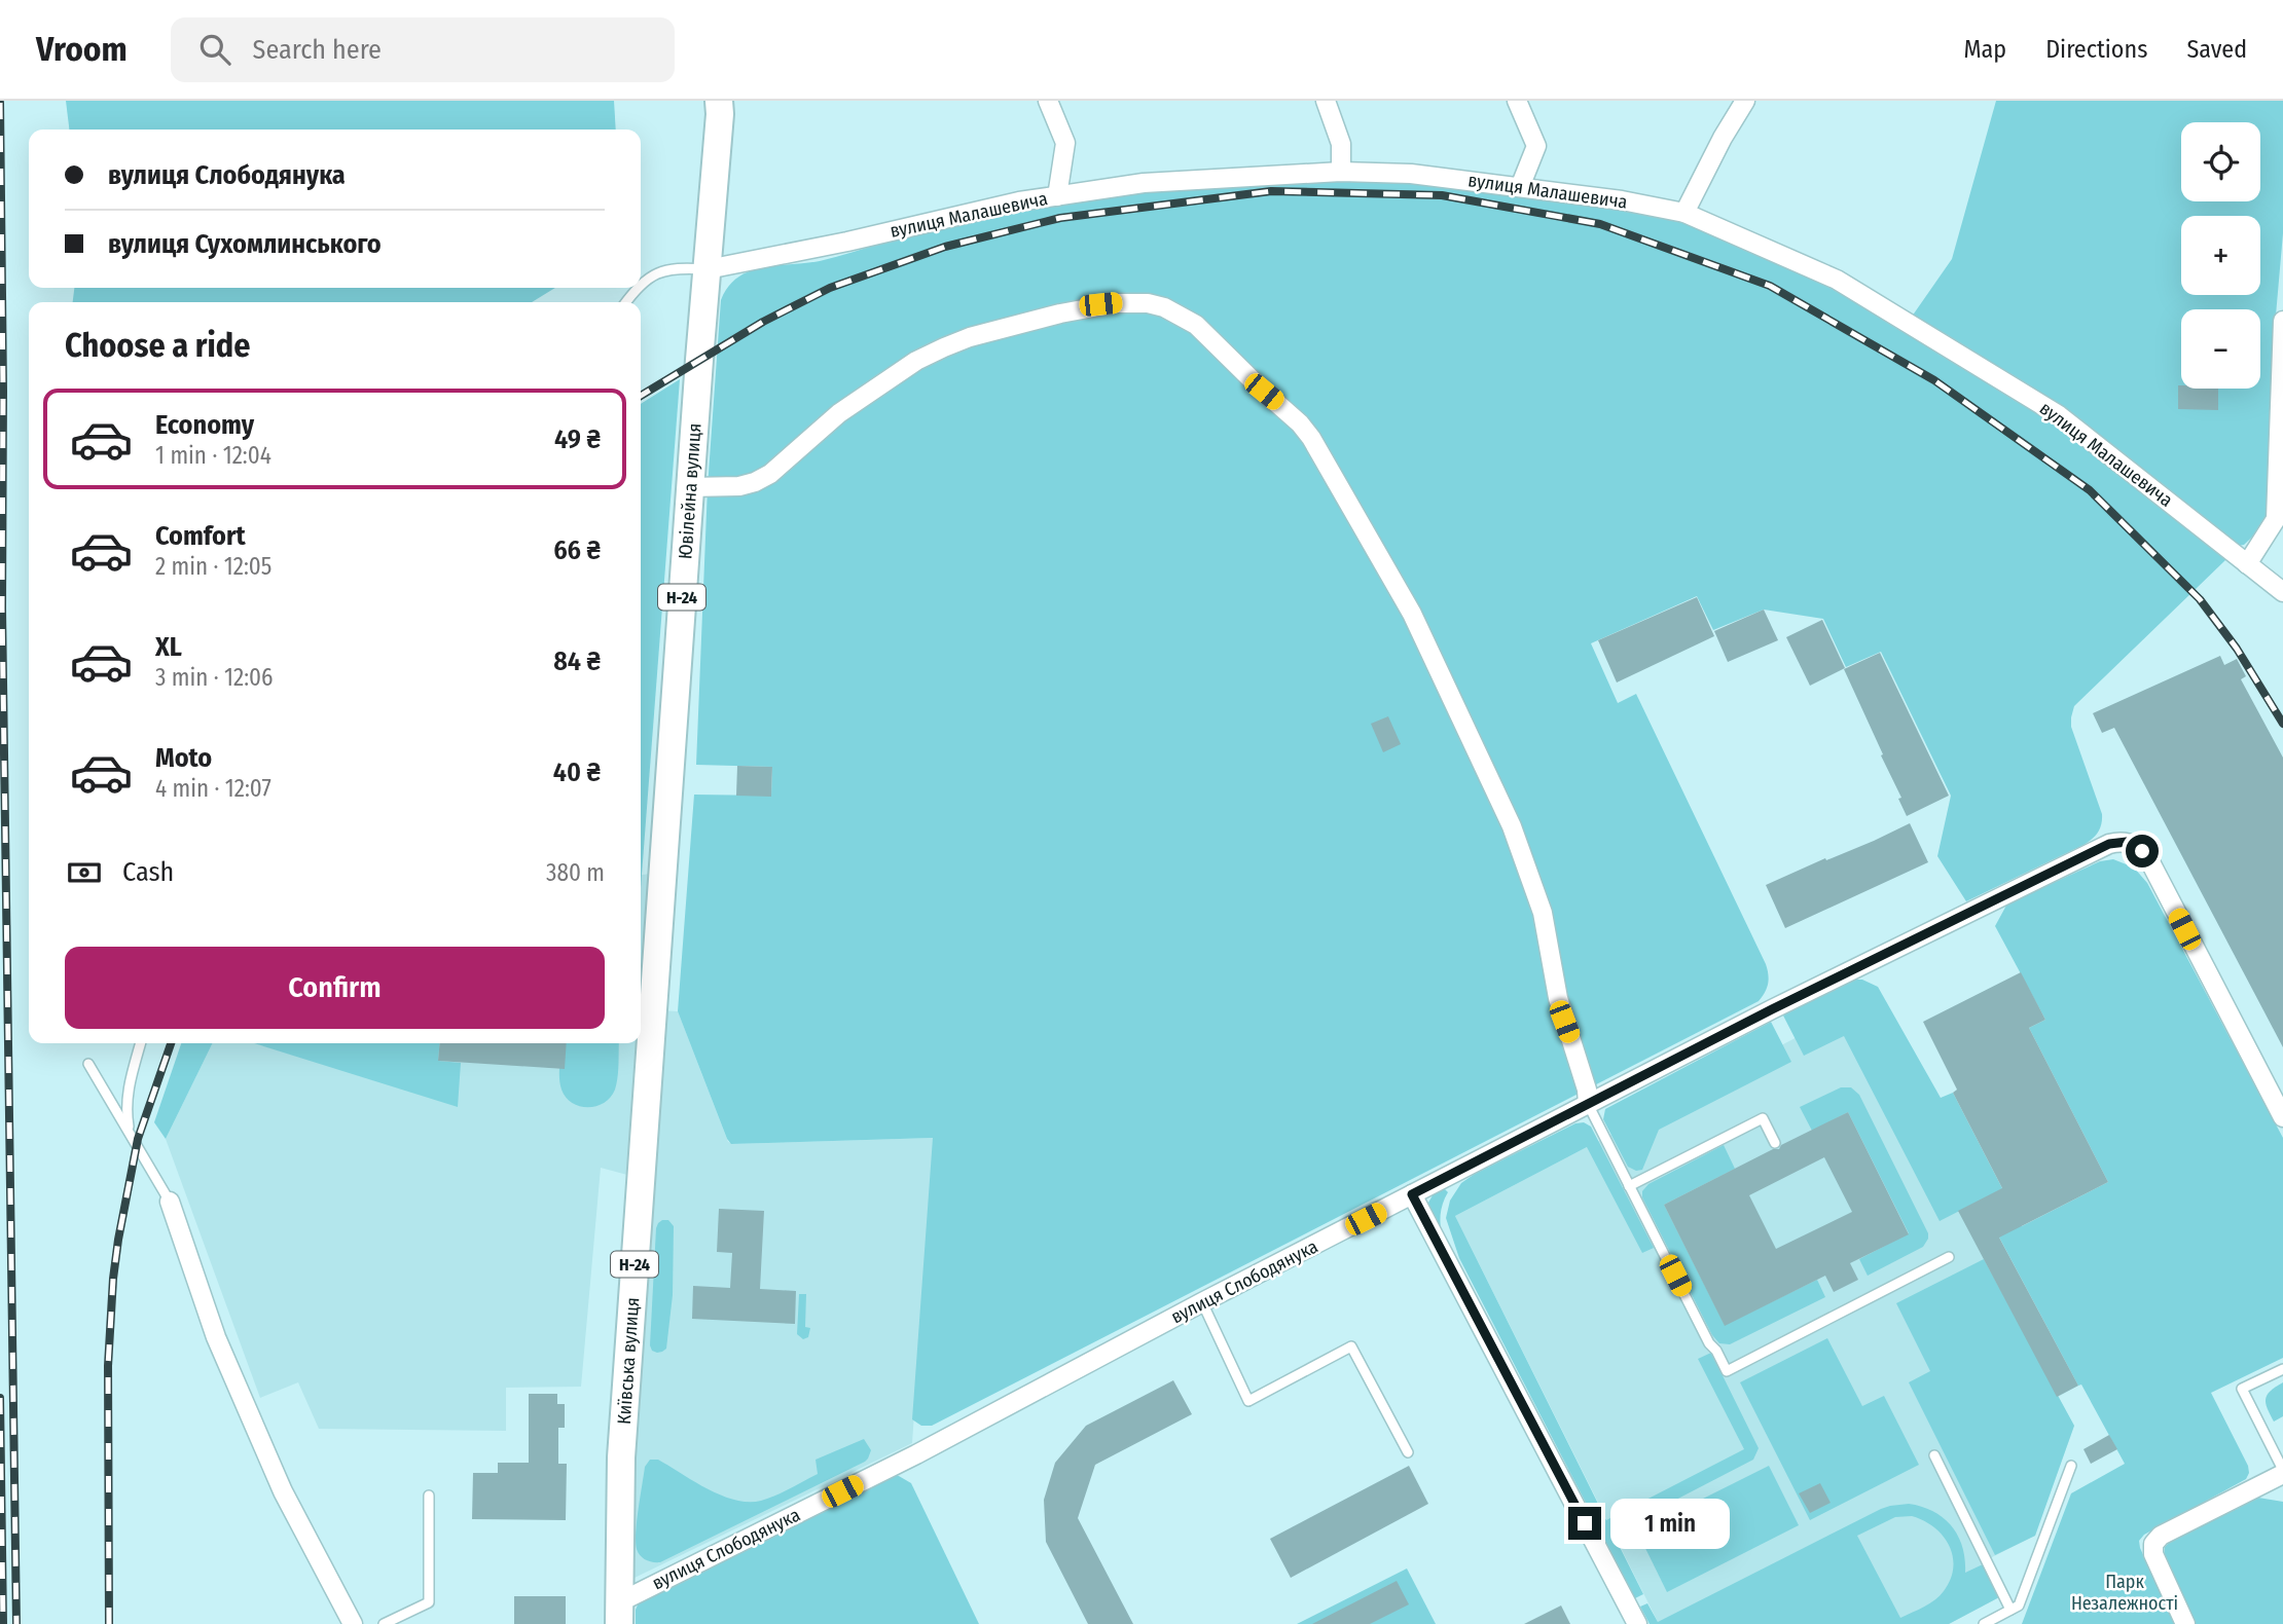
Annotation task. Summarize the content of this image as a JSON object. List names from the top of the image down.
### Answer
{
  "streets": {
    "main road": ["Ювілейна вулиця", "Н-24", "Київська вулиця"],
    "street": ["вулиця Малашевича", "вулиця Слободянука"]
  },
  "crossings": [
    ["вулиця Малашевича", "Ювілейна вулиця"],
    ["Ювілейна вулиця", "Київська вулиця"],
    ["вулиця Слободянука", "Київська вулиця"]
  ],
  "parks": ["Парк Незалежності"],
  "page": {
    "header": "Vroom",
    "search": "Search here",
    "nav": ["Map", "Directions", "Saved"],
    "map_buttons": ["+", "−"],
    "banner": ["вулиця Слободянука", "вулиця Сухомлинського"],
    "heading": "Choose a ride",
    "list": [
      {
        "name": "Economy",
        "note": "1 min · 12:04",
        "value": "49 ₴"
      },
      {
        "name": "Comfort",
        "note": "2 min · 12:05",
        "value": "66 ₴"
      },
      {
        "name": "XL",
        "note": "3 min · 12:06",
        "value": "84 ₴"
      },
      {
        "name": "Moto",
        "note": "4 min · 12:07",
        "value": "40 ₴"
      }
    ],
    "pay": ["Cash", "380 m"],
    "buttons": "Confirm",
    "bubble": "1 min"
  }
}
